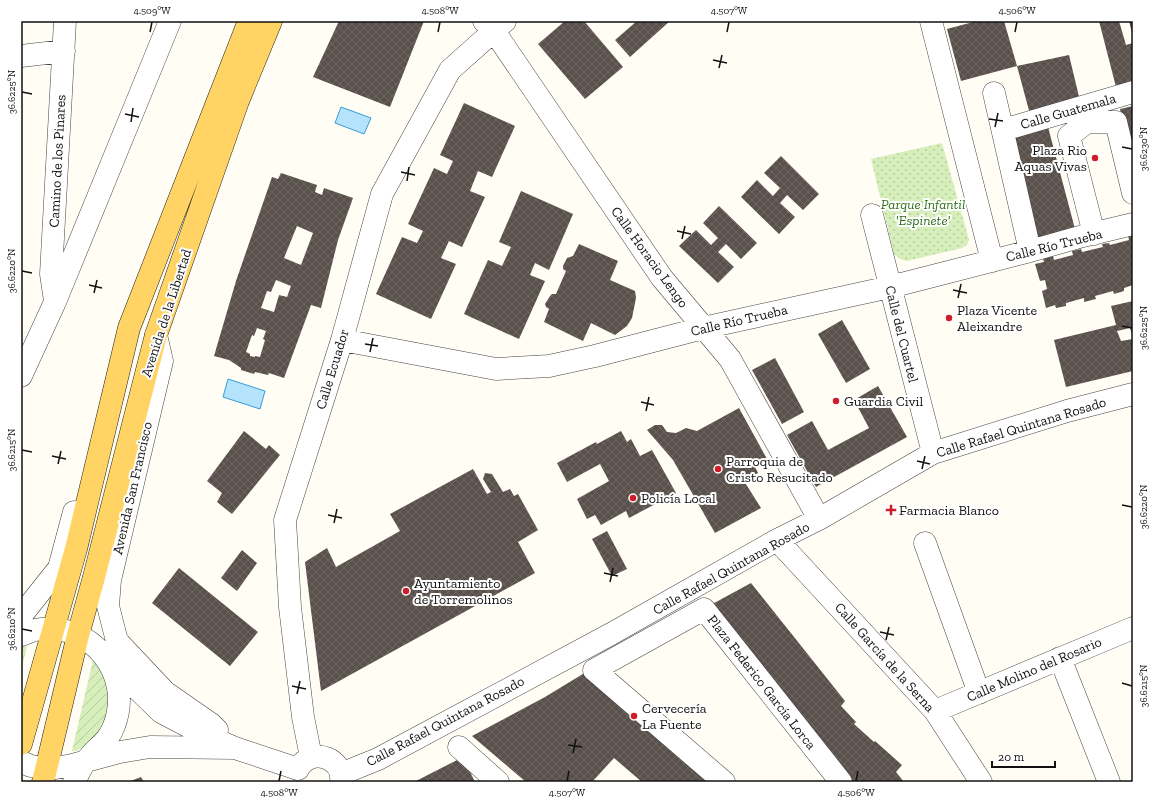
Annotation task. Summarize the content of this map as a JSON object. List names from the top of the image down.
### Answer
{
  "streets": {
    "main road": ["Avenida de la Libertad"],
    "street": [
      "Calle Guatemala",
      "Camino de los Pinares",
      "Calle Río Trueba",
      "Calle Horacio Lengo",
      "Calle del Cuartel",
      "Calle Ecuador",
      "Calle Rafael Quintana Rosado",
      "Avenida San Francisco",
      "Calle García de la Serna",
      "Calle Molino del Rosario",
      "Plaza Federico García Lorca"
    ]
  },
  "crossings": [
    ["Calle Río Trueba", "Calle Horacio Lengo"],
    ["Calle Río Trueba", "Calle del Cuartel"],
    ["Calle Río Trueba", "Calle Ecuador"],
    ["Calle Horacio Lengo", "Calle Ecuador"],
    ["Calle Horacio Lengo", "Calle Rafael Quintana Rosado"],
    ["Avenida de la Libertad", "Avenida San Francisco"],
    ["Calle del Cuartel", "Calle Rafael Quintana Rosado"],
    ["Calle Ecuador", "Avenida San Francisco"],
    ["Calle Rafael Quintana Rosado", "Avenida San Francisco"],
    ["Calle Rafael Quintana Rosado", "Calle García de la Serna"],
    ["Calle García de la Serna", "Calle Molino del Rosario"]
  ],
  "parks": ["Parque Infantil 'Espinete'"],
  "places": {
    "other": [
      "Plaza Rio Aquas Vivas",
      "Plaza Vicente Aleixandre",
      "Guardia Civil",
      "Parroquia de Cristo Resucitado",
      "Policía Local",
      "Ayuntamiento de Torremolinos",
      "Cervecería La Fuente"
    ],
    "health": ["Farmacia Blanco"]
  },
  "scale_bar": "20 m",
  "coordinates": [
    "4.509°W",
    "4.508°W",
    "4.507°W",
    "4.506°W",
    "36.6225°N",
    "36.6230°N",
    "36.6220°N",
    "36.6215°N",
    "36.6210°N"
  ]
}
